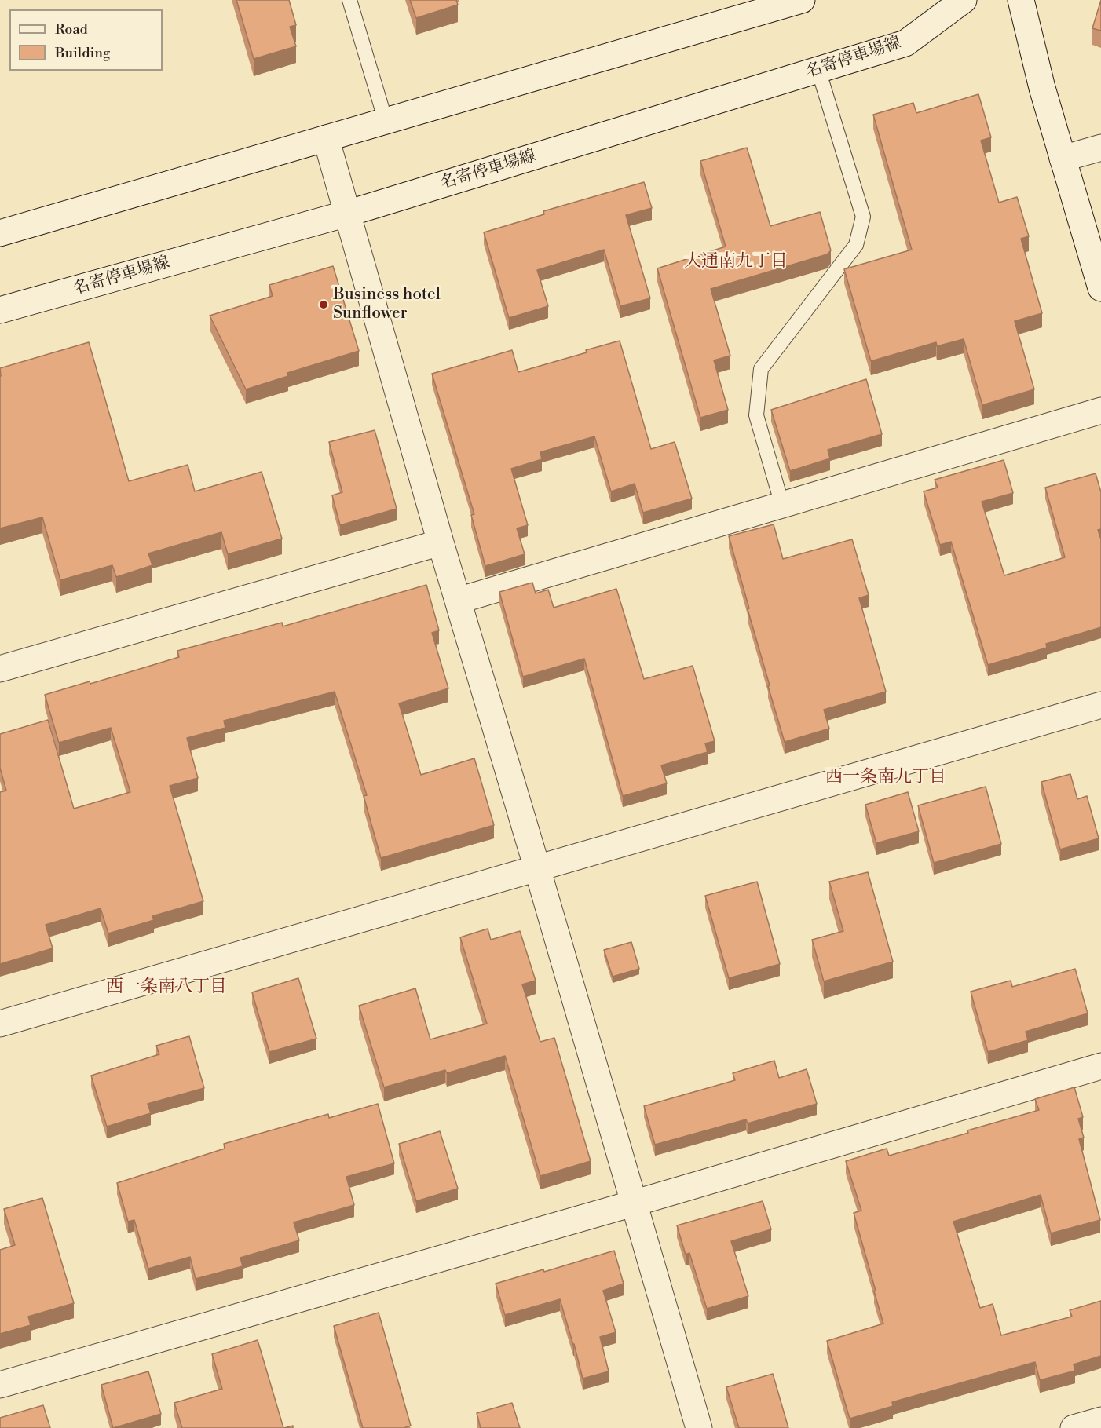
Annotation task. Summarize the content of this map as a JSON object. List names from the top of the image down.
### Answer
{
  "streets": {
    "street": ["名寄停車場線"]
  },
  "districts": ["大通南九丁目", "西一条南九丁目", "西一条南八丁目"],
  "places": ["Business hotel Sunflower"],
  "legend": ["Road", "Building"]
}
